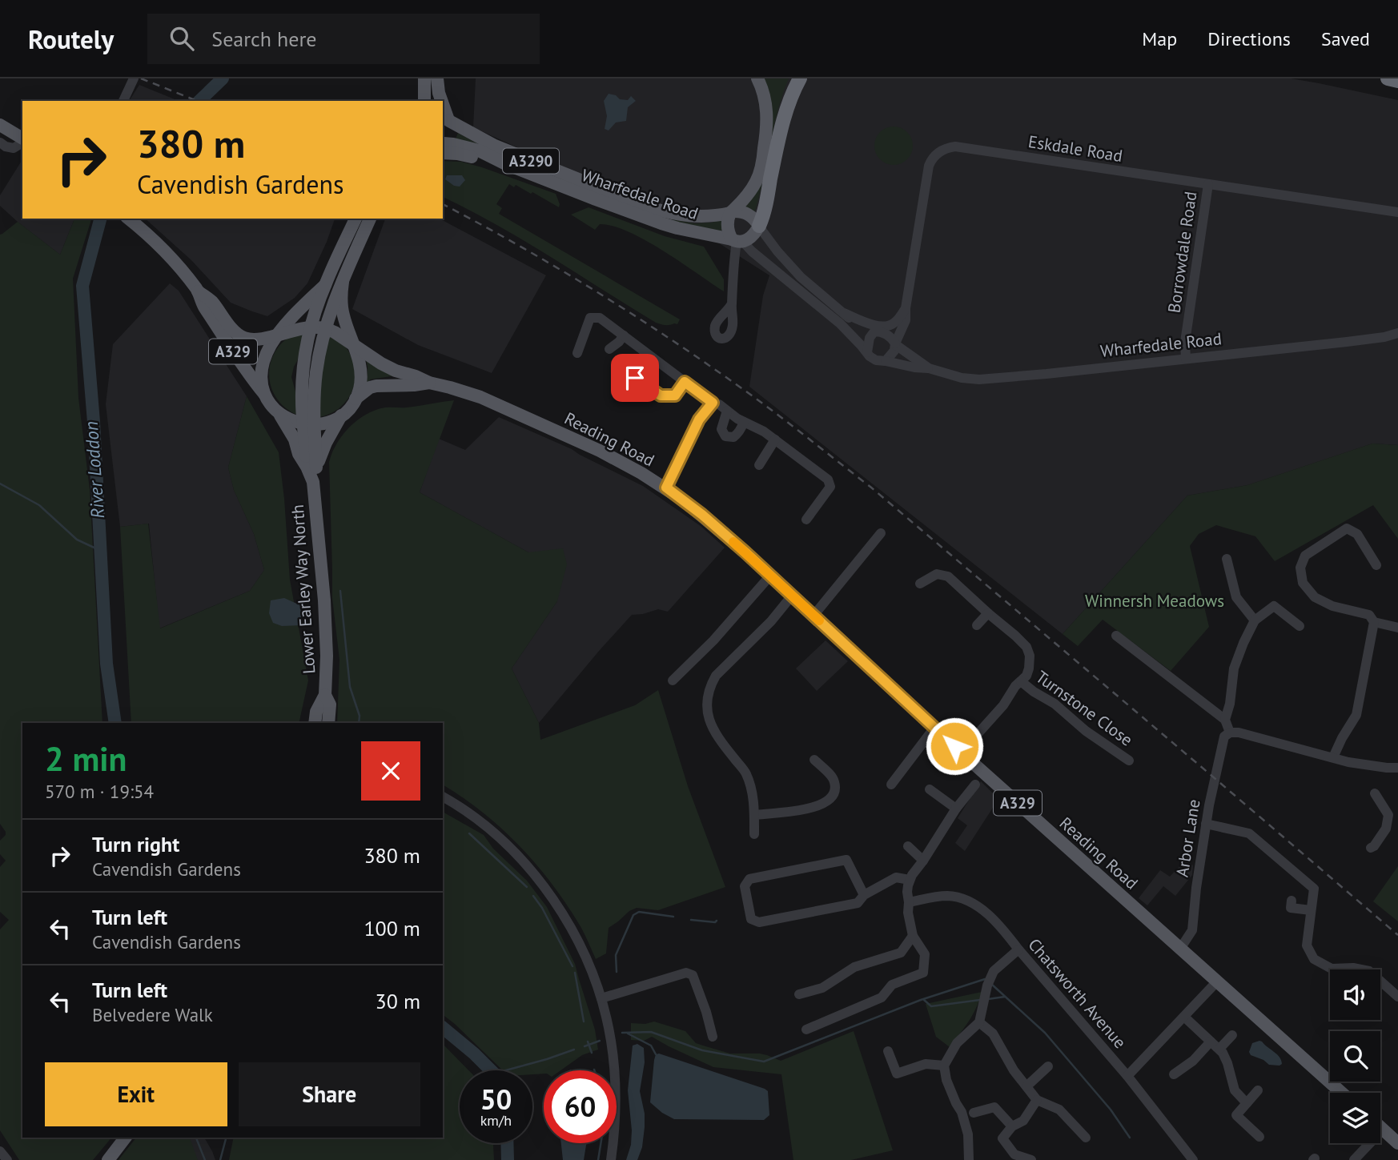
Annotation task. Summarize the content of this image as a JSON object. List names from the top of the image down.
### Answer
{
  "streets": {
    "main road": [
      "A3290",
      "Wharfedale Road",
      "A329",
      "Reading Road",
      "Lower Earley Way North"
    ],
    "street": [
      "Eskdale Road",
      "Borrowdale Road",
      "Turnstone Close",
      "Arbor Lane",
      "Chatsworth Avenue"
    ]
  },
  "crossings": [
    ["Eskdale Road", "Borrowdale Road"],
    ["Wharfedale Road", "Borrowdale Road"],
    ["A329", "Reading Road"],
    ["A329", "Lower Earley Way North"],
    ["Reading Road", "Lower Earley Way North"],
    ["Reading Road", "Arbor Lane"]
  ],
  "water": ["River Loddon"],
  "parks": ["Winnersh Meadows"],
  "page": {
    "header": "Routely",
    "search": "Search here",
    "nav": ["Map", "Directions", "Saved"],
    "turn": ["380 m", "Cavendish Gardens"],
    "heading": ["2 min", "570 m · 19:54"],
    "list": [
      {
        "name": "Turn right",
        "note": "Cavendish Gardens",
        "value": "380 m"
      },
      {
        "name": "Turn left",
        "note": "Cavendish Gardens",
        "value": "100 m"
      },
      {
        "name": "Turn left",
        "note": "Belvedere Walk",
        "value": "30 m"
      }
    ],
    "buttons": ["Exit", "Share"],
    "speed": "50 km/h",
    "limit": "60"
  }
}
